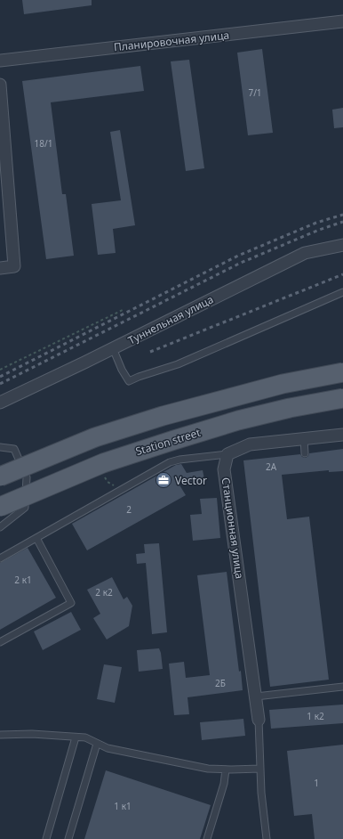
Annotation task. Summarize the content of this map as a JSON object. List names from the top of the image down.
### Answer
{
  "streets": {
    "main road": ["Station street"],
    "street": ["Планировочная улица", "Туннельная улица", "Станционная улица"]
  },
  "places": {
    "office": ["Vector"]
  },
  "house_numbers": [
    "7/1",
    "18/1",
    "2А",
    "2",
    "2 к1",
    "2 к2",
    "2Б",
    "1 к2",
    "1",
    "1 к1"
  ]
}
